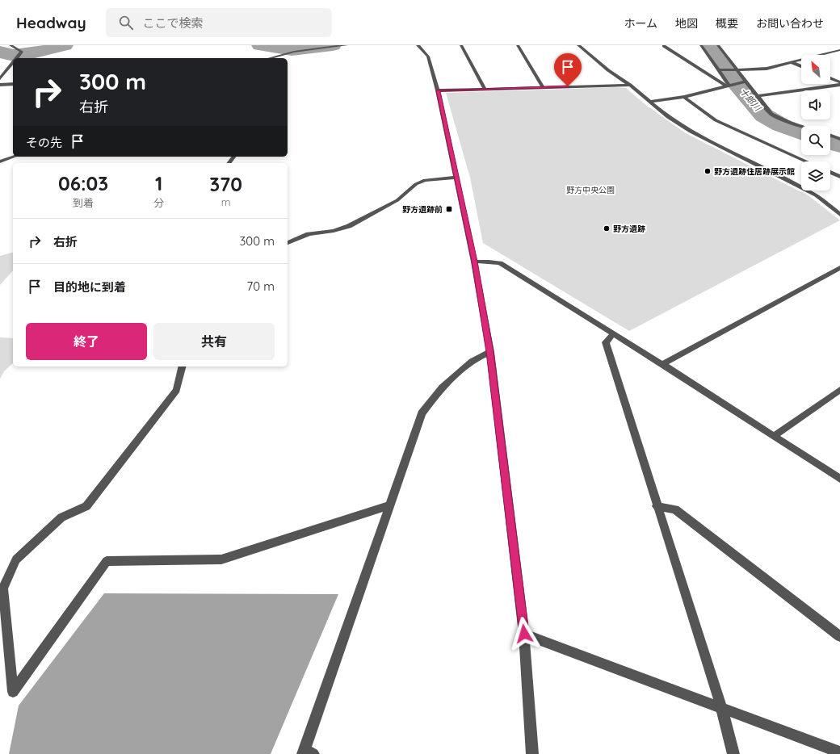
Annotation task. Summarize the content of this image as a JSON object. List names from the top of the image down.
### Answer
{
  "water": ["十郎川"],
  "parks": ["野方中央公園"],
  "places": {
    "other": ["野方遺跡住居跡展示館", "野方遺跡"],
    "transit": ["野方遺跡前"]
  },
  "north": "top left",
  "page": {
    "header": "Headway",
    "search": "ここで検索",
    "nav": [
      "ホーム",
      "地図",
      "概要",
      "お問い合わせ"
    ],
    "turn": ["300 m", "右折"],
    "then": "その先",
    "eta": [
      "06:03",
      "到着",
      "1",
      "分",
      "370",
      "m"
    ],
    "list": [
      {
        "name": "右折",
        "value": "300 m"
      },
      {
        "name": "目的地に到着",
        "value": "70 m"
      }
    ],
    "buttons": ["終了", "共有"]
  }
}
